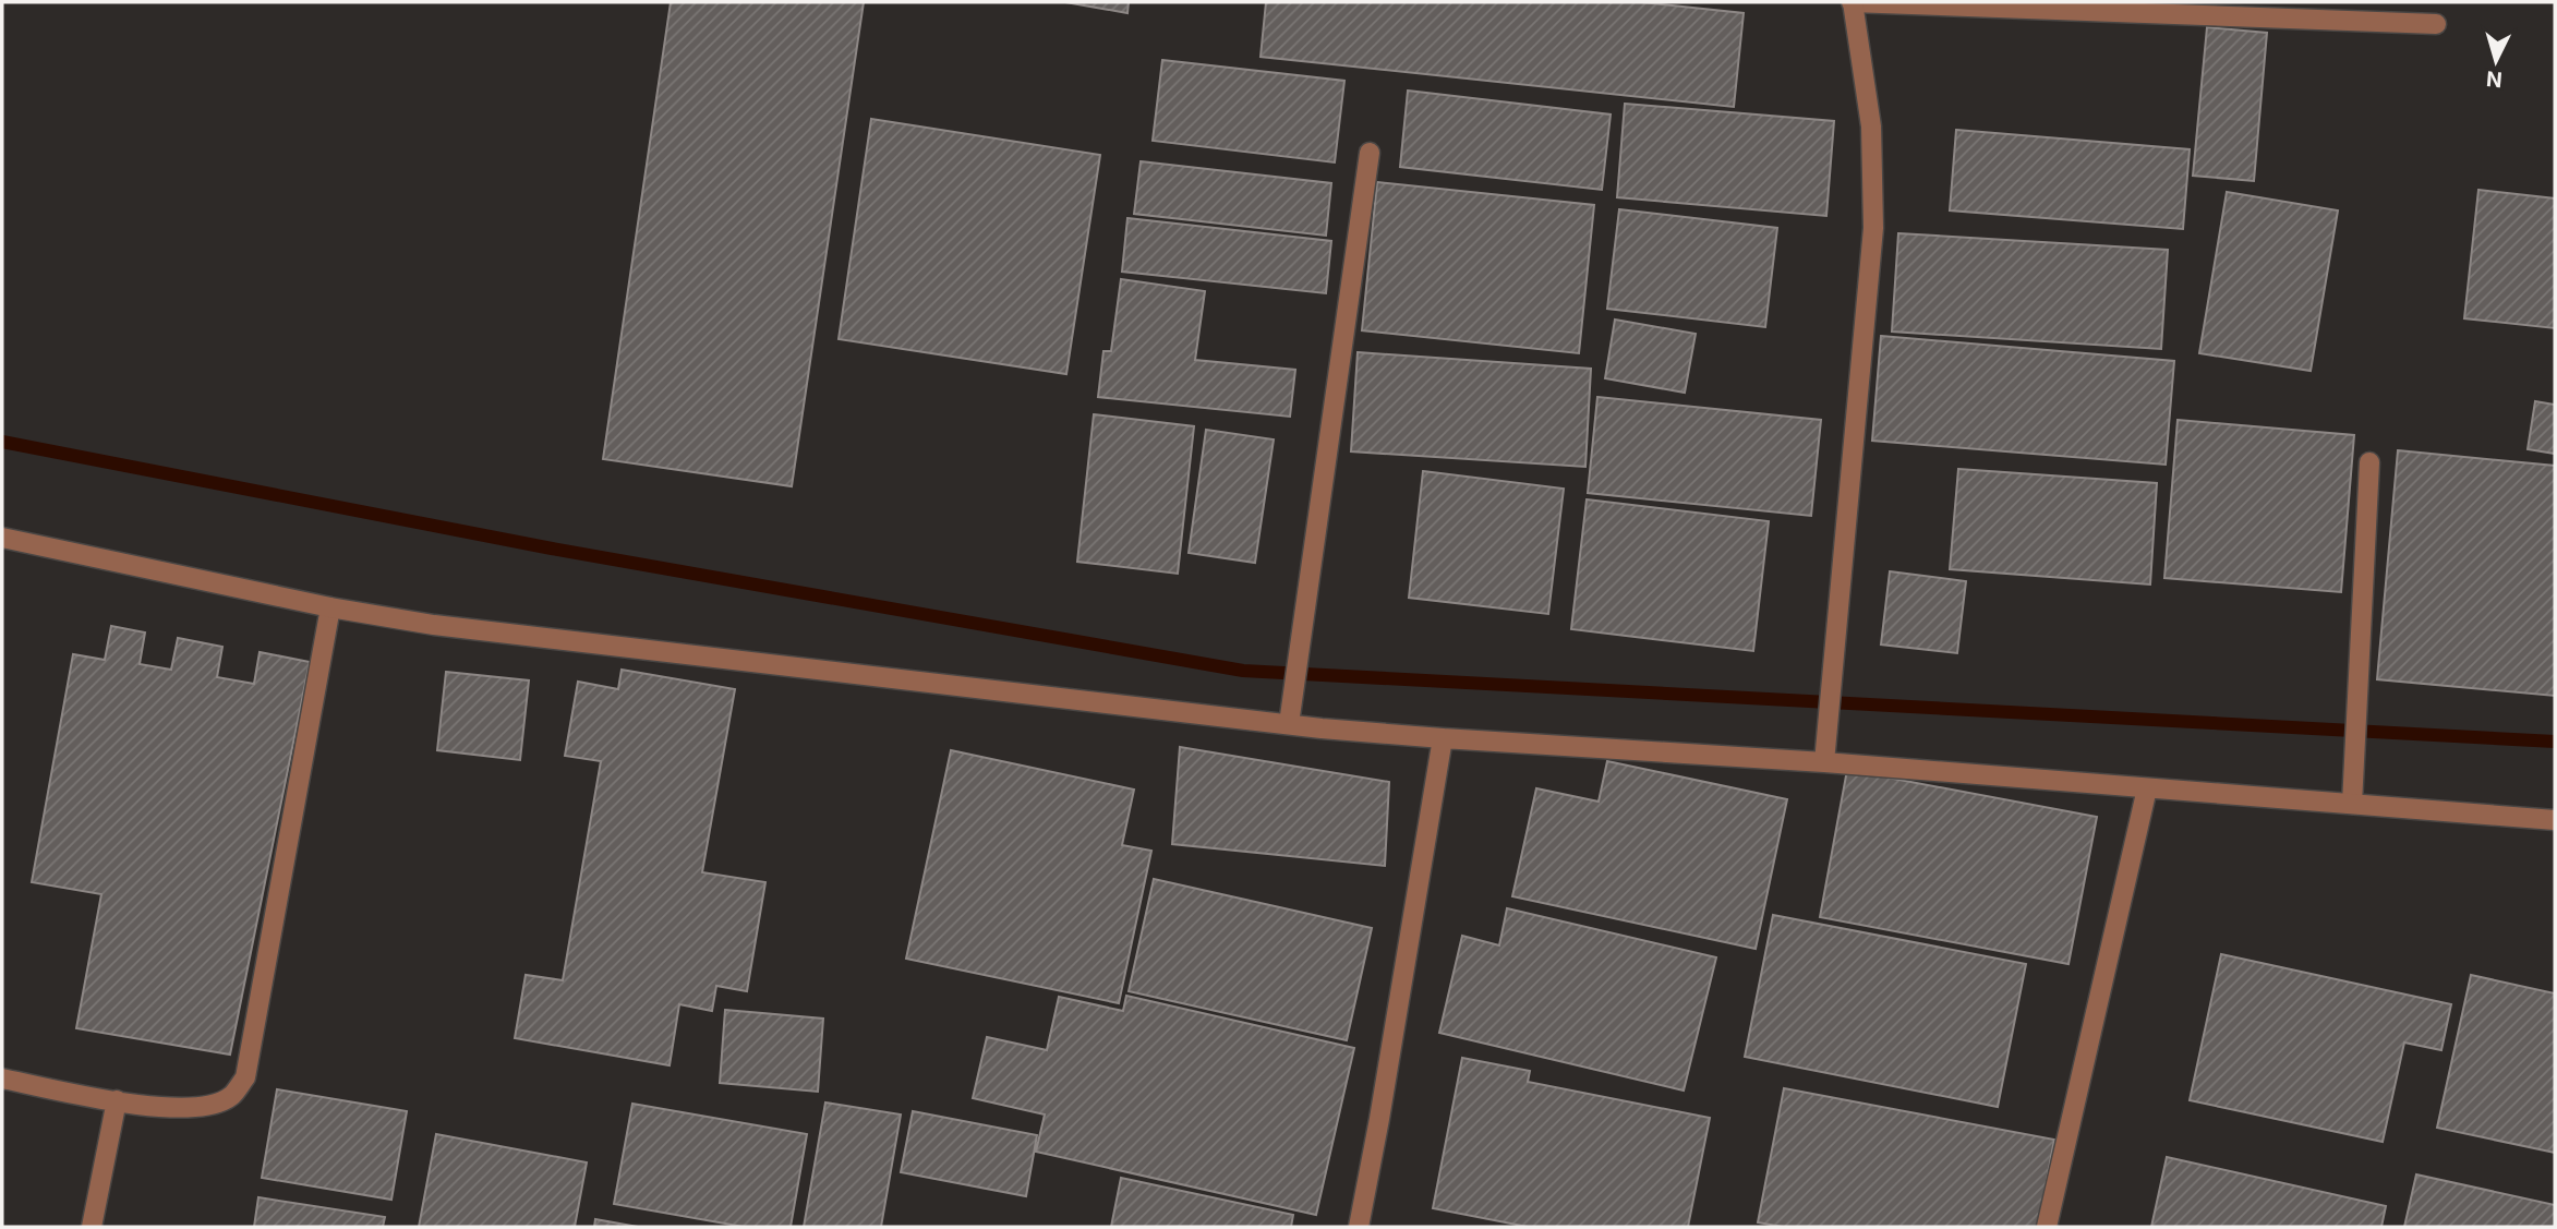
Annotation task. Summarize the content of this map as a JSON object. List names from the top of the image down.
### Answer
{
  "north": "bottom"
}
